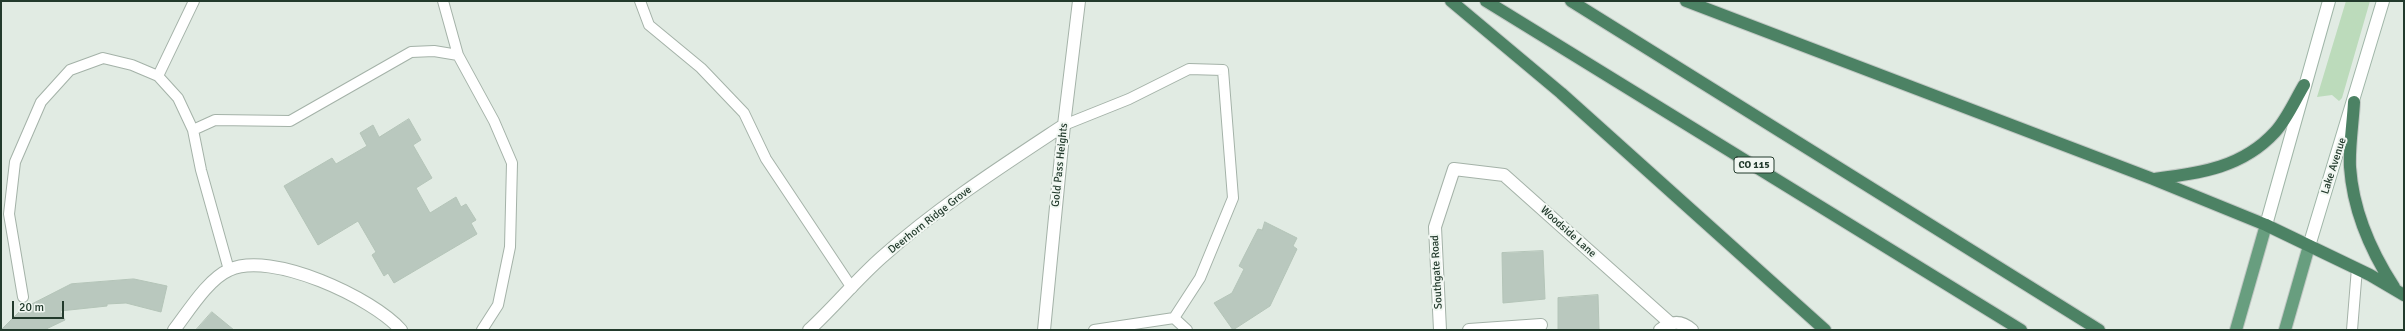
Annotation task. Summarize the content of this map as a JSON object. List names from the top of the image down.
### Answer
{
  "streets": {
    "highway": ["CO 115"],
    "main road": ["Lake Avenue"],
    "street": [
      "Gold Pass Heights",
      "Deerhorn Ridge Grove",
      "Woodside Lane",
      "Southgate Road"
    ]
  },
  "crossings": [
    ["Gold Pass Heights", "Deerhorn Ridge Grove"],
    ["Woodside Lane", "Southgate Road"]
  ],
  "scale_bar": "20 m"
}
